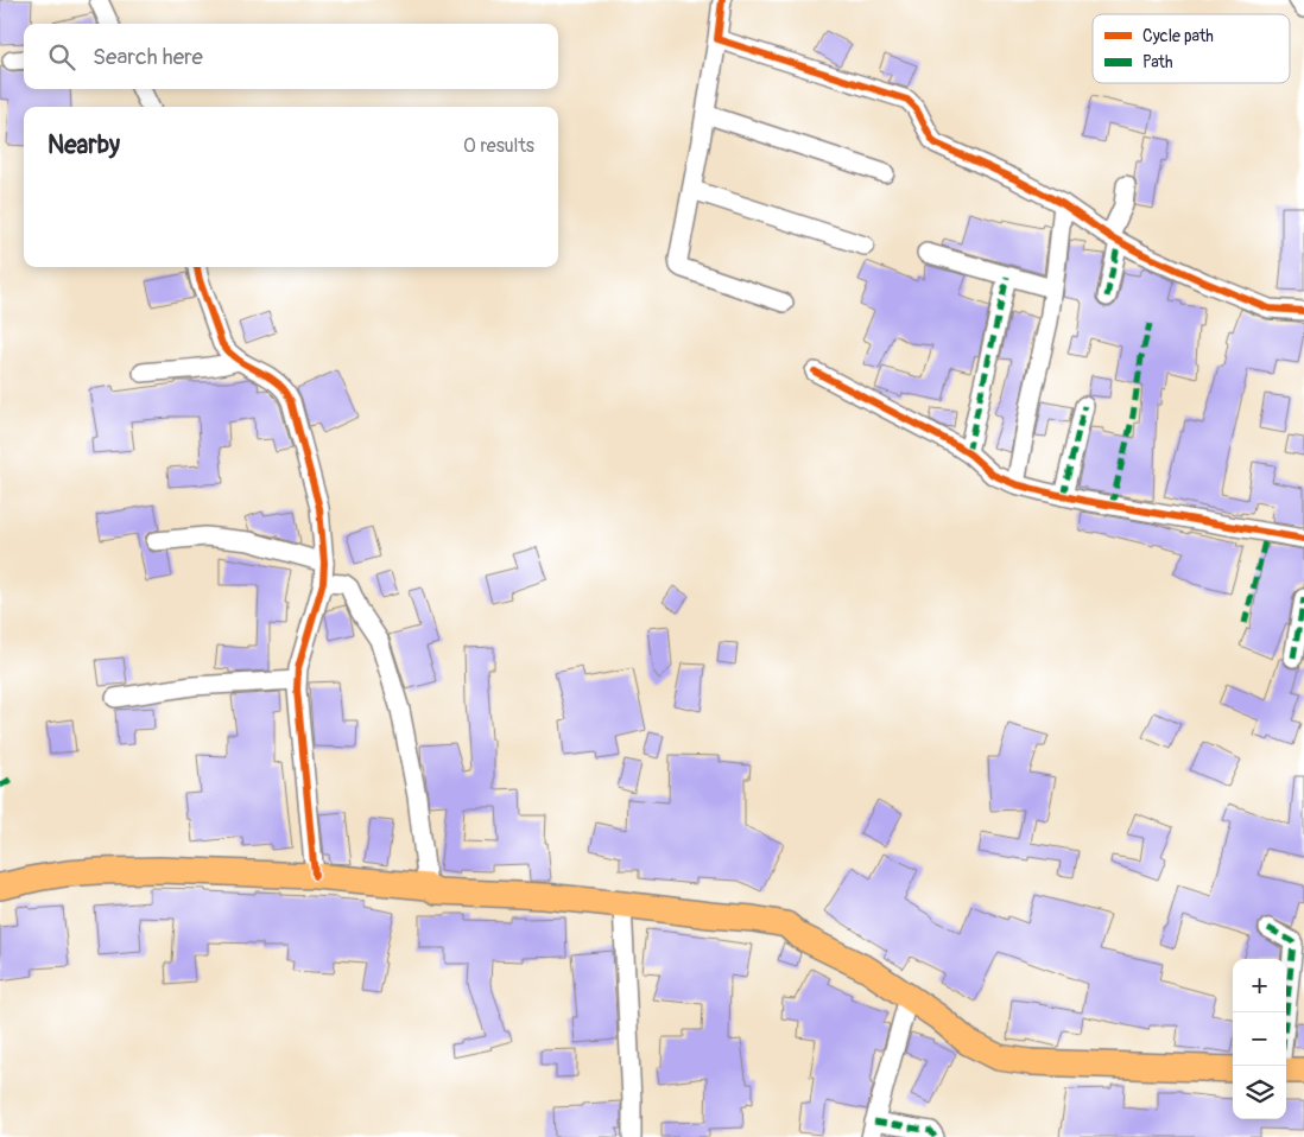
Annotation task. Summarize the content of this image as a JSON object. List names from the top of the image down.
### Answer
{
  "legend": ["Cycle path", "Path"],
  "page": {
    "search": "Search here",
    "heading": ["Nearby", "0 results"],
    "map_buttons": ["+", "−"]
  }
}
